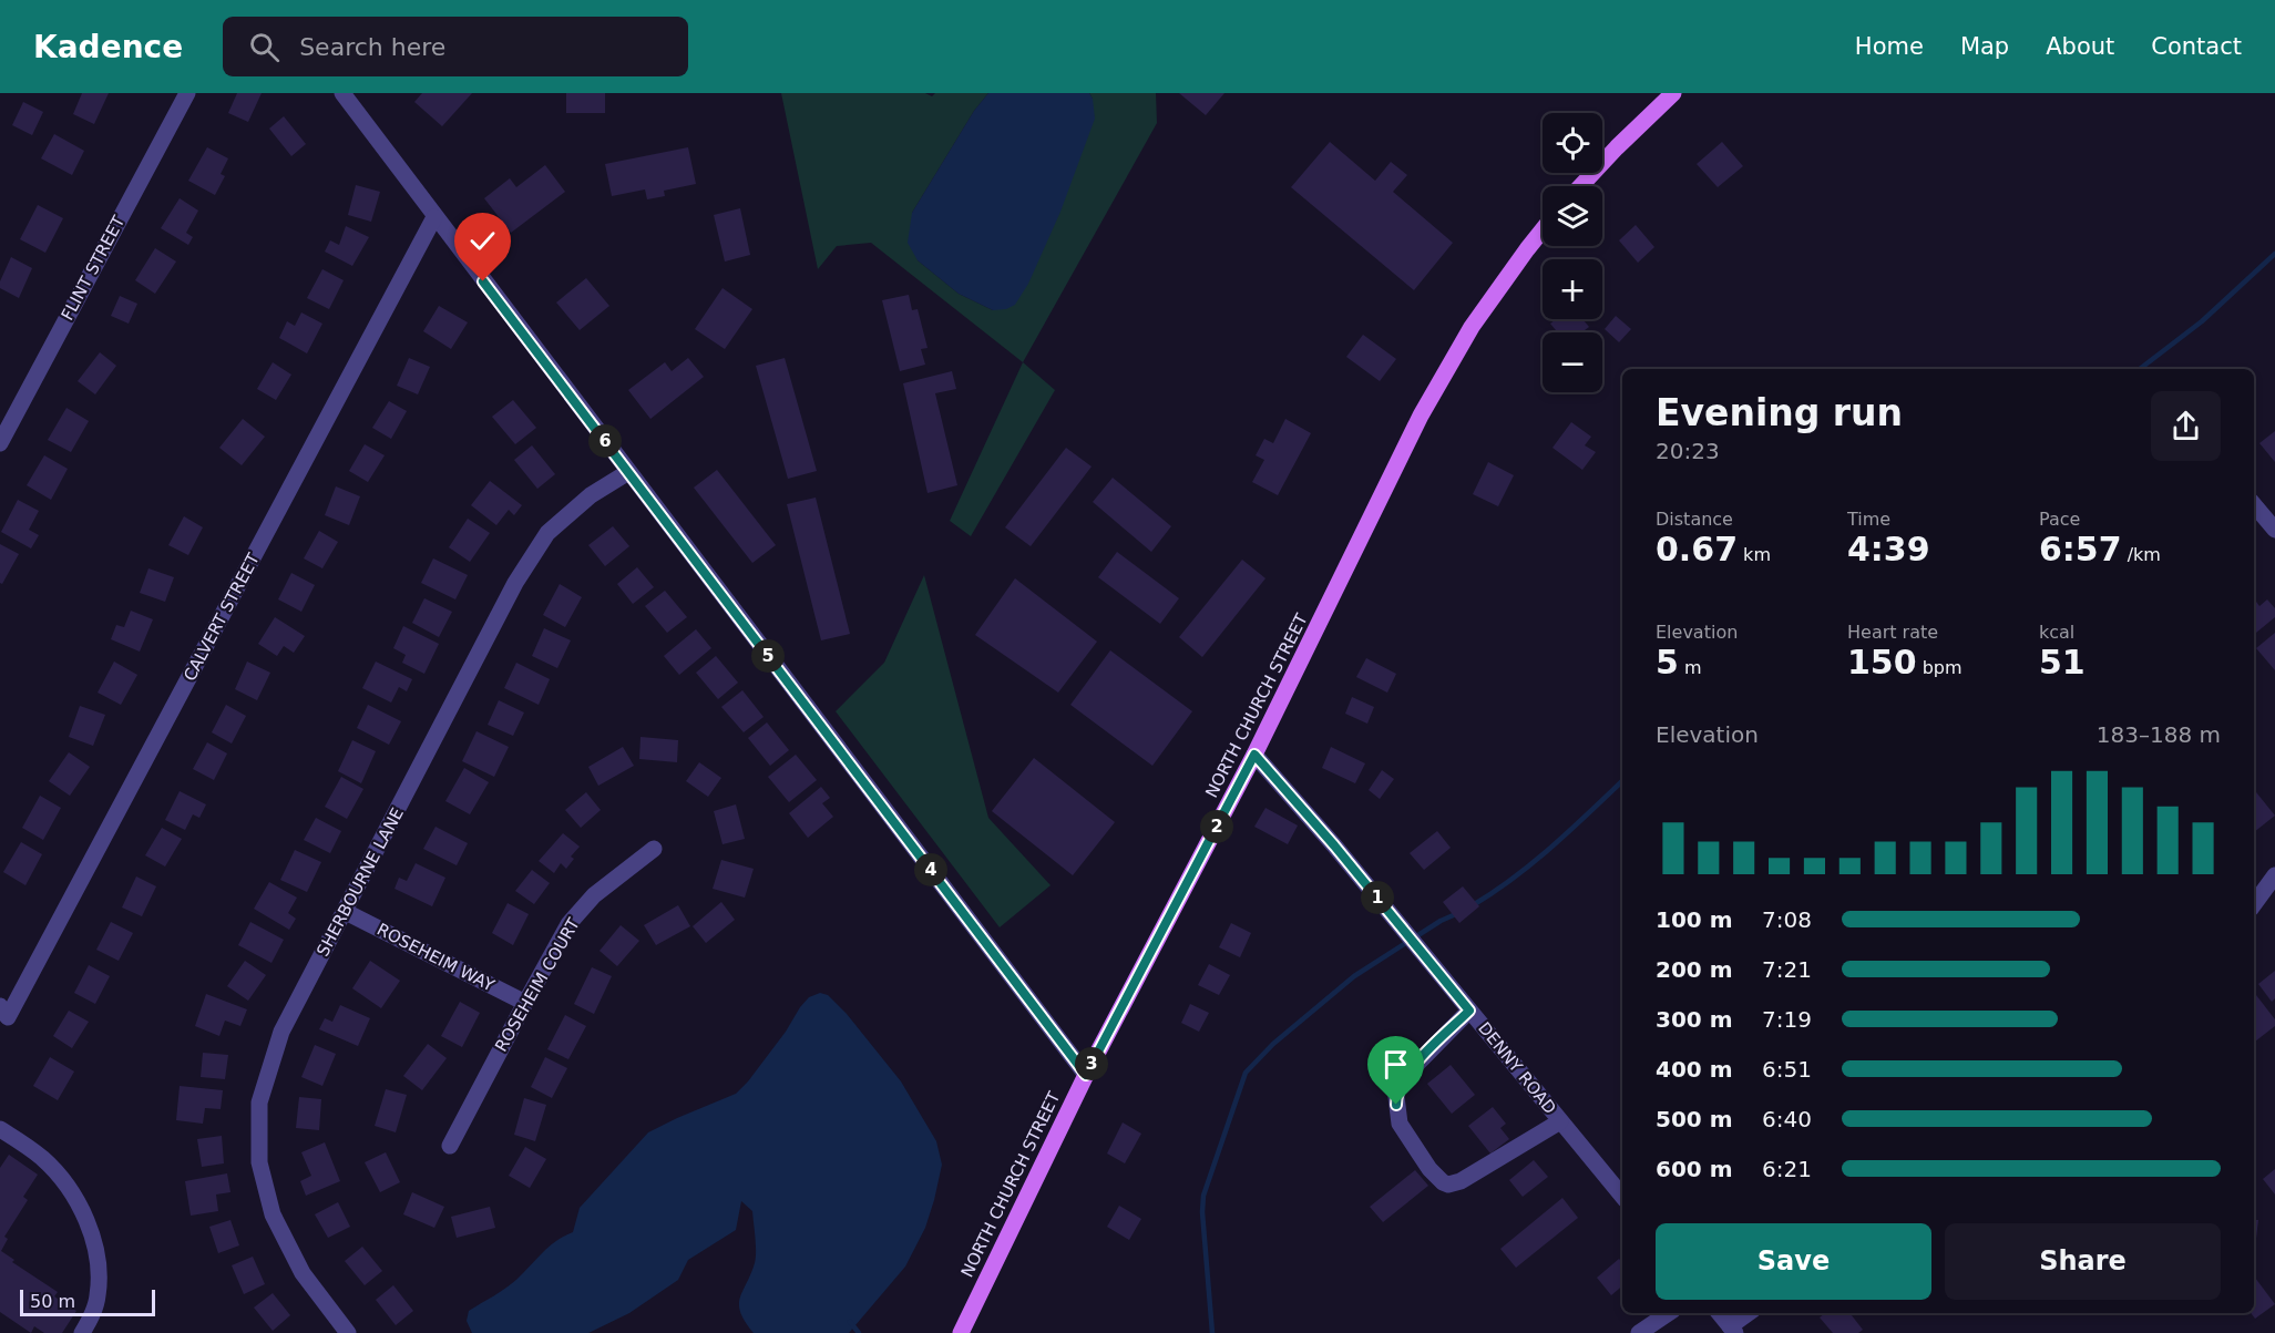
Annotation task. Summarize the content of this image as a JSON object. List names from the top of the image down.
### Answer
{
  "streets": {
    "main road": ["NORTH CHURCH STREET"],
    "street": [
      "FLINT STREET",
      "CALVERT STREET",
      "SHERBOURNE LANE",
      "ROSEHEIM WAY",
      "ROSEHEIM COURT",
      "DENNY ROAD"
    ]
  },
  "crossings": [
    ["NORTH CHURCH STREET", "DENNY ROAD"],
    ["SHERBOURNE LANE", "ROSEHEIM WAY"],
    ["ROSEHEIM WAY", "ROSEHEIM COURT"]
  ],
  "scale_bar": "50 m",
  "page": {
    "header": "Kadence",
    "search": "Search here",
    "nav": [
      "Home",
      "Map",
      "About",
      "Contact"
    ],
    "map_buttons": ["+", "−"],
    "heading": ["Evening run", "20:23"],
    "pins": [
      "6",
      "5",
      "2",
      "4",
      "1",
      "3"
    ],
    "stats": [
      ["Distance", "0.67 km"],
      ["Time", "4:39"],
      ["Pace", "6:57 /km"],
      ["Elevation", "5 m"],
      ["Heart rate", "150 bpm"],
      ["kcal", "51"]
    ],
    "chart": ["Elevation", "183–188 m"],
    "list": [
      {
        "name": "100 m",
        "note": "7:08"
      },
      {
        "name": "200 m",
        "note": "7:21"
      },
      {
        "name": "300 m",
        "note": "7:19"
      },
      {
        "name": "400 m",
        "note": "6:51"
      },
      {
        "name": "500 m",
        "note": "6:40"
      },
      {
        "name": "600 m",
        "note": "6:21"
      }
    ],
    "buttons": ["Save", "Share"],
    "scale": "50 m"
  }
}
